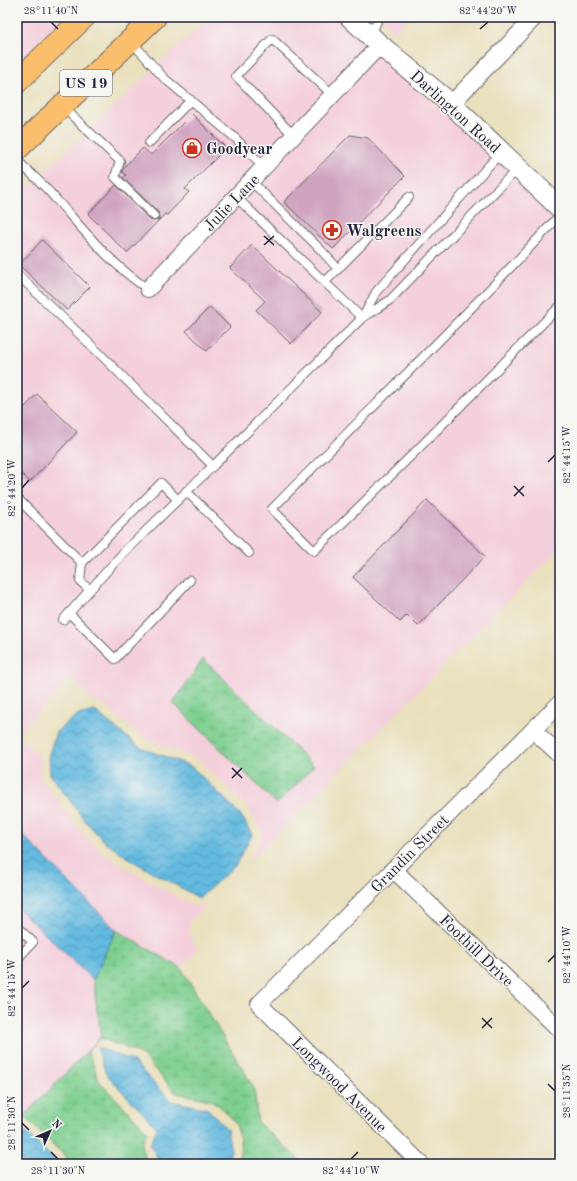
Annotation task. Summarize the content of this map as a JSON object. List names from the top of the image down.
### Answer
{
  "streets": {
    "highway": ["US 19"],
    "street": [
      "Darlington Road",
      "Julie Lane",
      "Grandin Street",
      "Foothill Drive",
      "Longwood Avenue"
    ]
  },
  "crossings": [
    ["Darlington Road", "Julie Lane"],
    ["Grandin Street", "Foothill Drive"],
    ["Grandin Street", "Longwood Avenue"]
  ],
  "places": {
    "shop": ["Goodyear"],
    "pharmacy": ["Walgreens"]
  },
  "north": "top right",
  "coordinates": [
    "28°11'40\"N",
    "82°44'20\"W",
    "82°44'15\"W",
    "82°44'10\"W",
    "28°11'35\"N",
    "28°11'30\"N"
  ]
}
